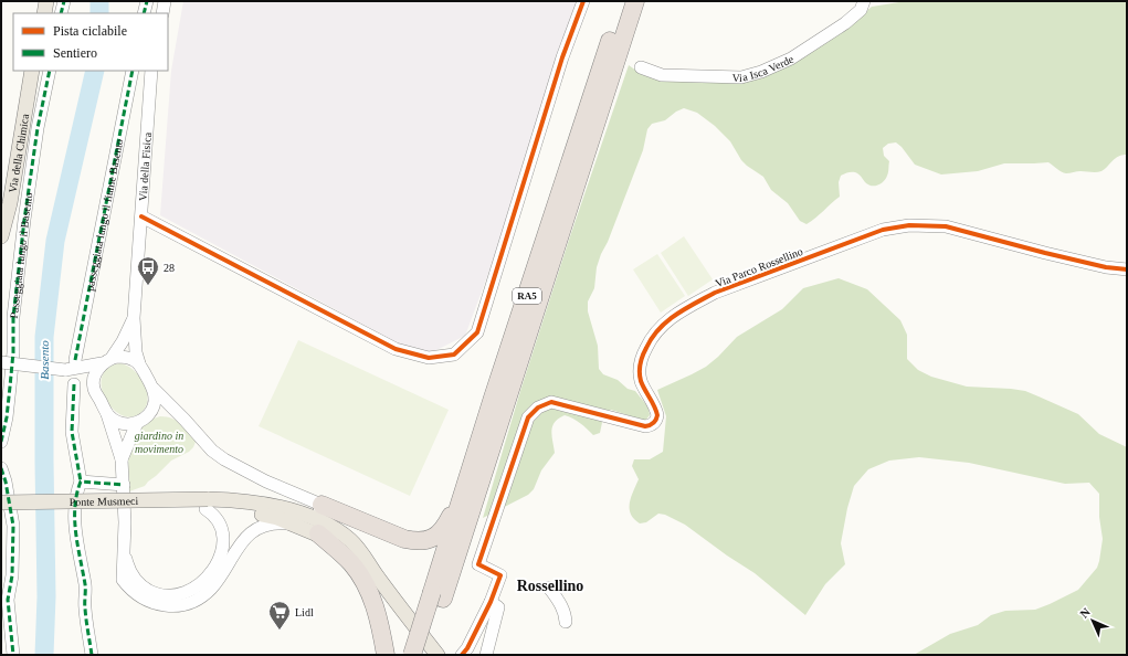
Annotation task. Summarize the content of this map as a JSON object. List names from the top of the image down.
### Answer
{
  "streets": {
    "highway": ["RA5"],
    "main road": ["Via della Chimica", "Ponte Musmeci"],
    "street": [
      "Via Isca Verde",
      "Via della Fisica",
      "passeggiata lungo il fiume Basento",
      "Passeggiata lungo il Basento",
      "Via Parco Rossellino"
    ]
  },
  "districts": ["Rossellino"],
  "water": ["Basento"],
  "parks": ["giardino in movimento"],
  "places": {
    "bus stop": ["28"],
    "supermarket": ["Lidl"]
  },
  "legend": ["Pista ciclabile", "Sentiero"],
  "north": "top left"
}
